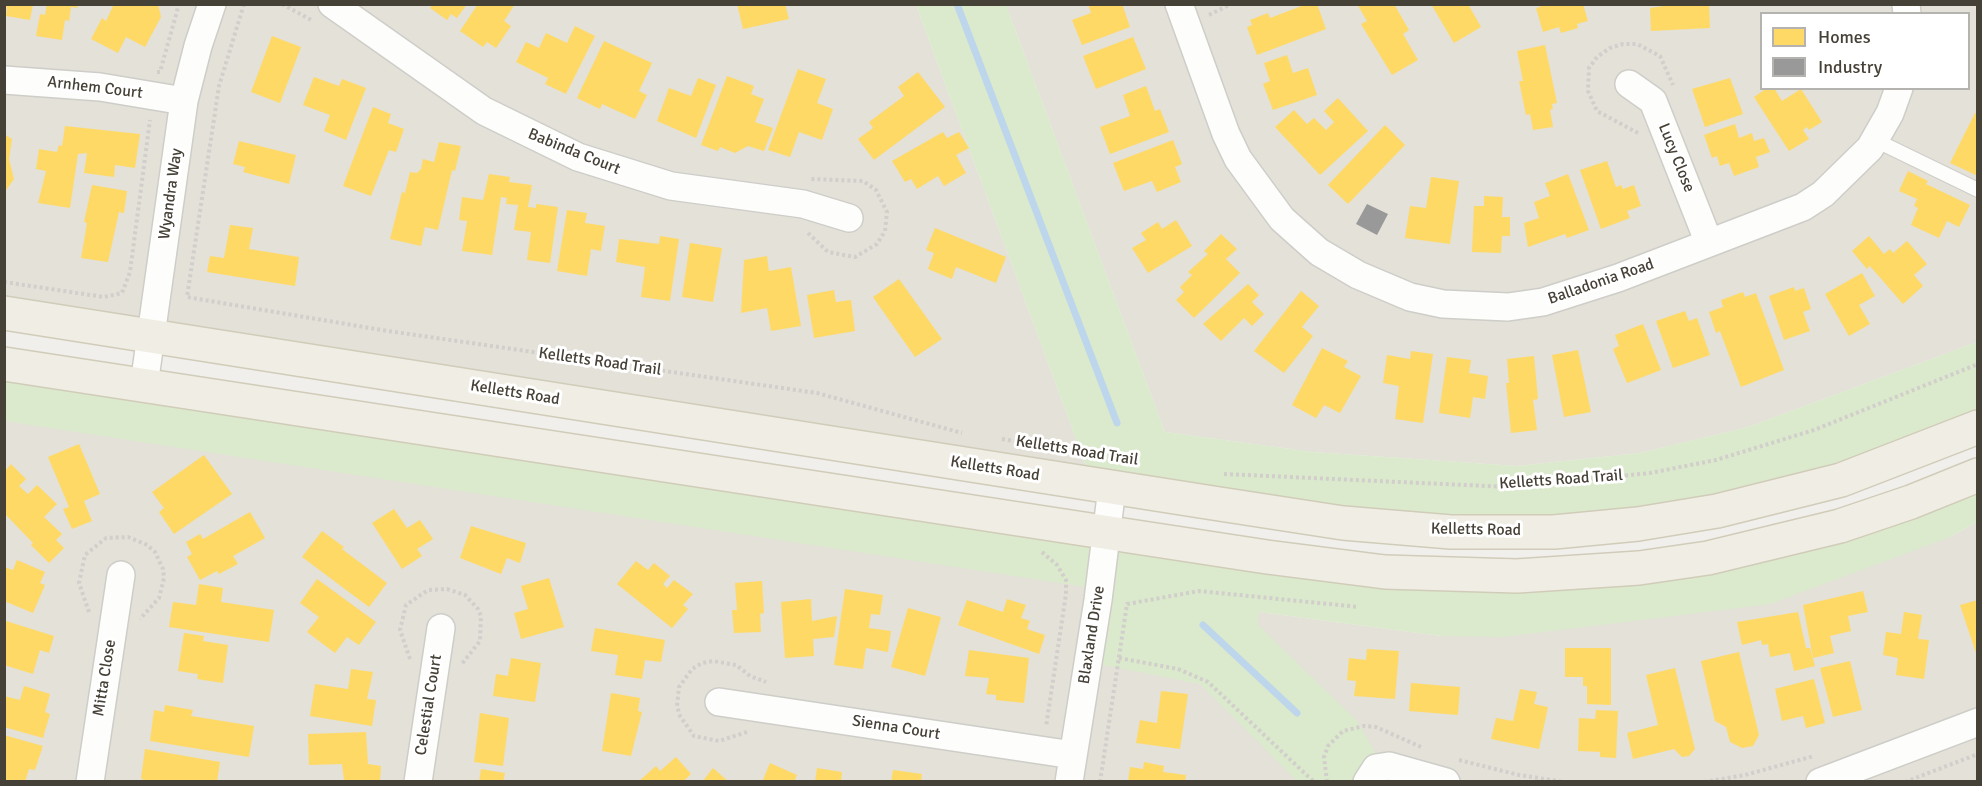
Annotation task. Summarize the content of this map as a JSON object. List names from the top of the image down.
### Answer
{
  "streets": {
    "main road": ["Kelletts Road"],
    "street": [
      "Arnhem Court",
      "Babinda Court",
      "Lucy Close",
      "Wyandra Way",
      "Balladonia Road",
      "Blaxland Drive",
      "Mitta Close",
      "Celestial Court",
      "Sienna Court"
    ],
    "path": ["Kelletts Road Trail"]
  },
  "crossings": [
    ["Arnhem Court", "Wyandra Way"],
    ["Lucy Close", "Balladonia Road"],
    ["Wyandra Way", "Kelletts Road"],
    ["Kelletts Road", "Blaxland Drive"],
    ["Blaxland Drive", "Sienna Court"]
  ],
  "legend": ["Homes", "Industry"]
}
